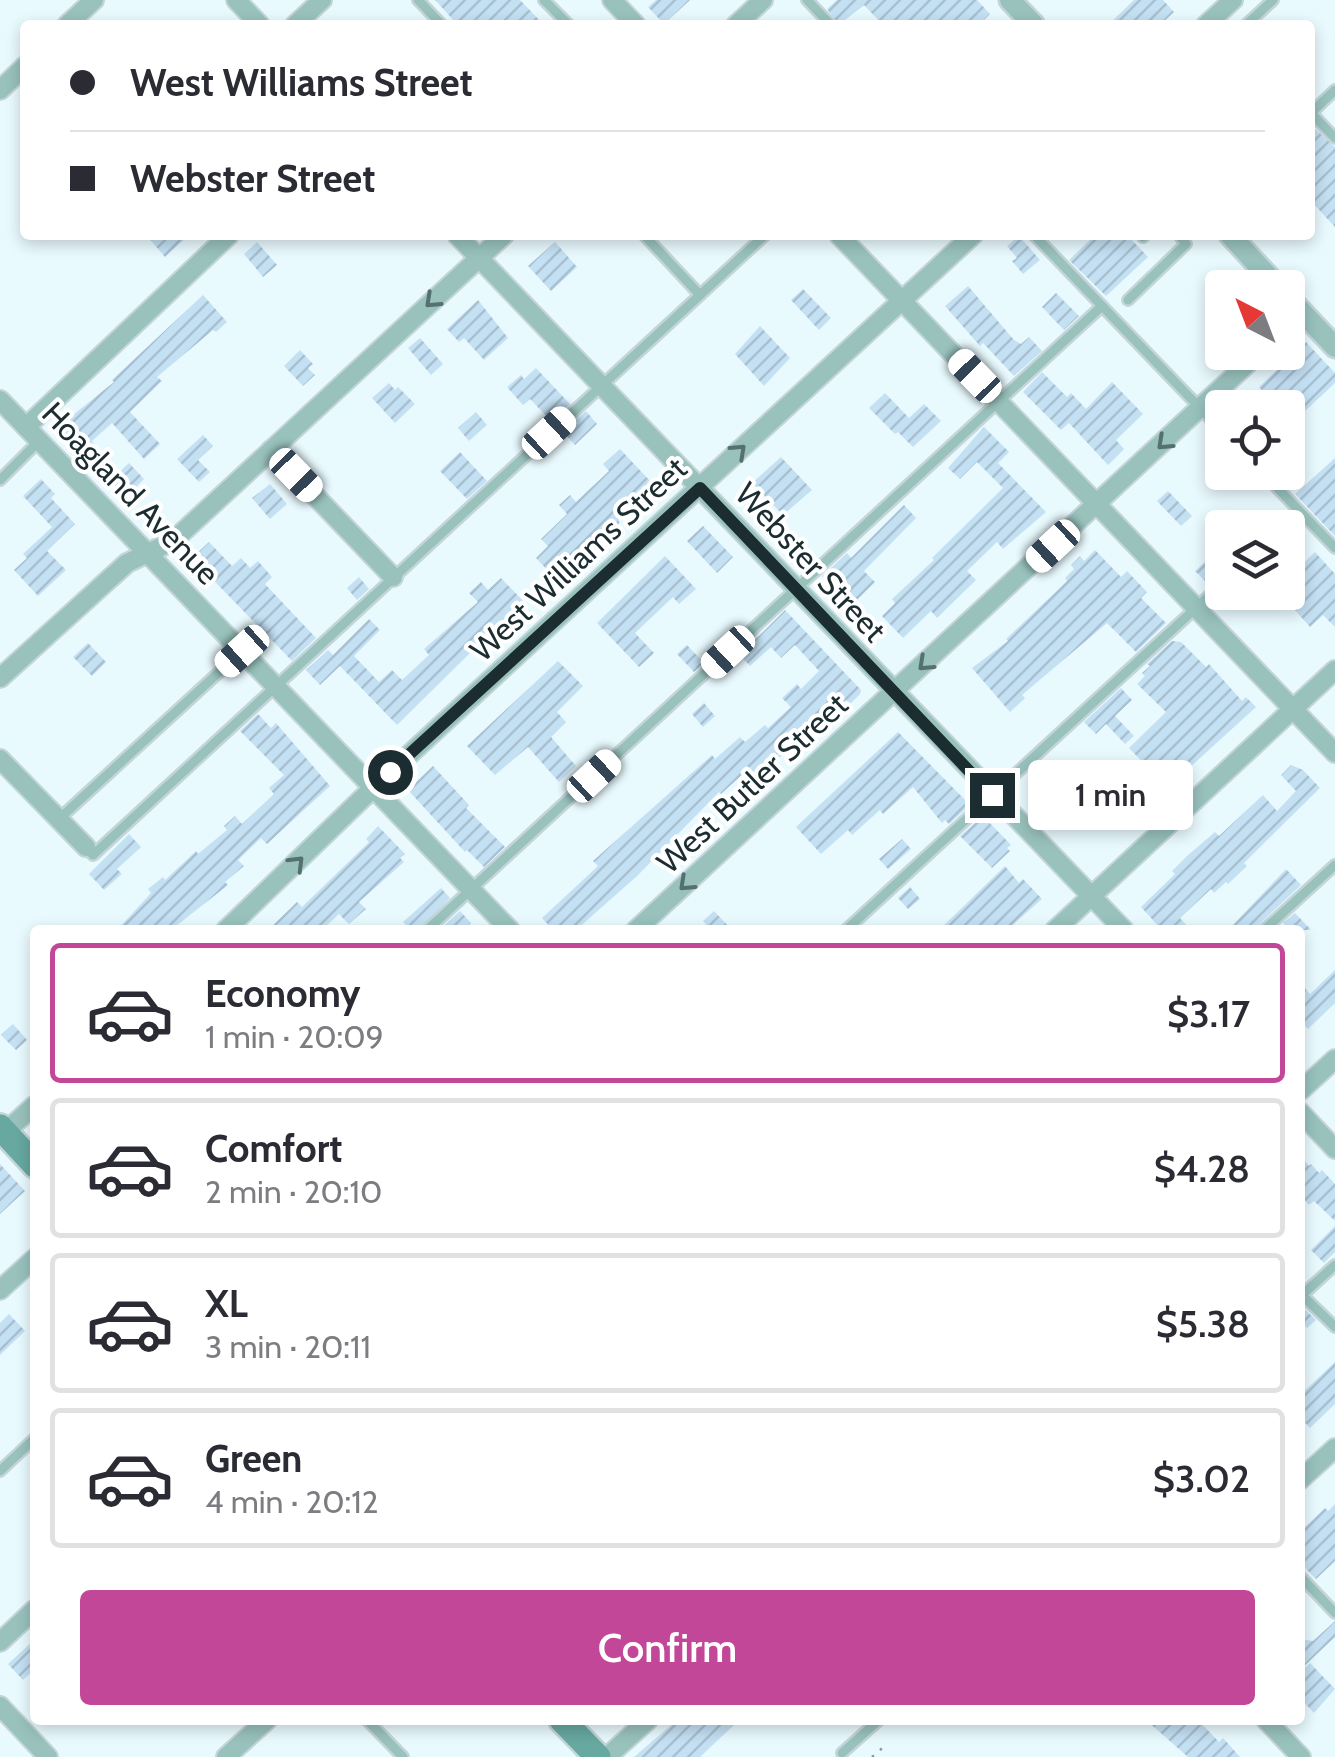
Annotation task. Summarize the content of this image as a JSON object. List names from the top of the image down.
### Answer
{
  "streets": {
    "street": [
      "Hoagland Avenue",
      "West Williams Street",
      "Webster Street",
      "West Butler Street"
    ]
  },
  "crossings": [
    ["Hoagland Avenue", "West Williams Street"],
    ["West Williams Street", "Webster Street"],
    ["Webster Street", "West Butler Street"]
  ],
  "one_way": ["West Williams Street", "West Butler Street"],
  "north": "top left",
  "page": {
    "banner": ["West Williams Street", "Webster Street"],
    "bubble": "1 min",
    "list": [
      {
        "name": "Economy",
        "note": "1 min · 20:09",
        "value": "$3.17"
      },
      {
        "name": "Comfort",
        "note": "2 min · 20:10",
        "value": "$4.28"
      },
      {
        "name": "XL",
        "note": "3 min · 20:11",
        "value": "$5.38"
      },
      {
        "name": "Green",
        "note": "4 min · 20:12",
        "value": "$3.02"
      }
    ],
    "buttons": "Confirm"
  }
}
